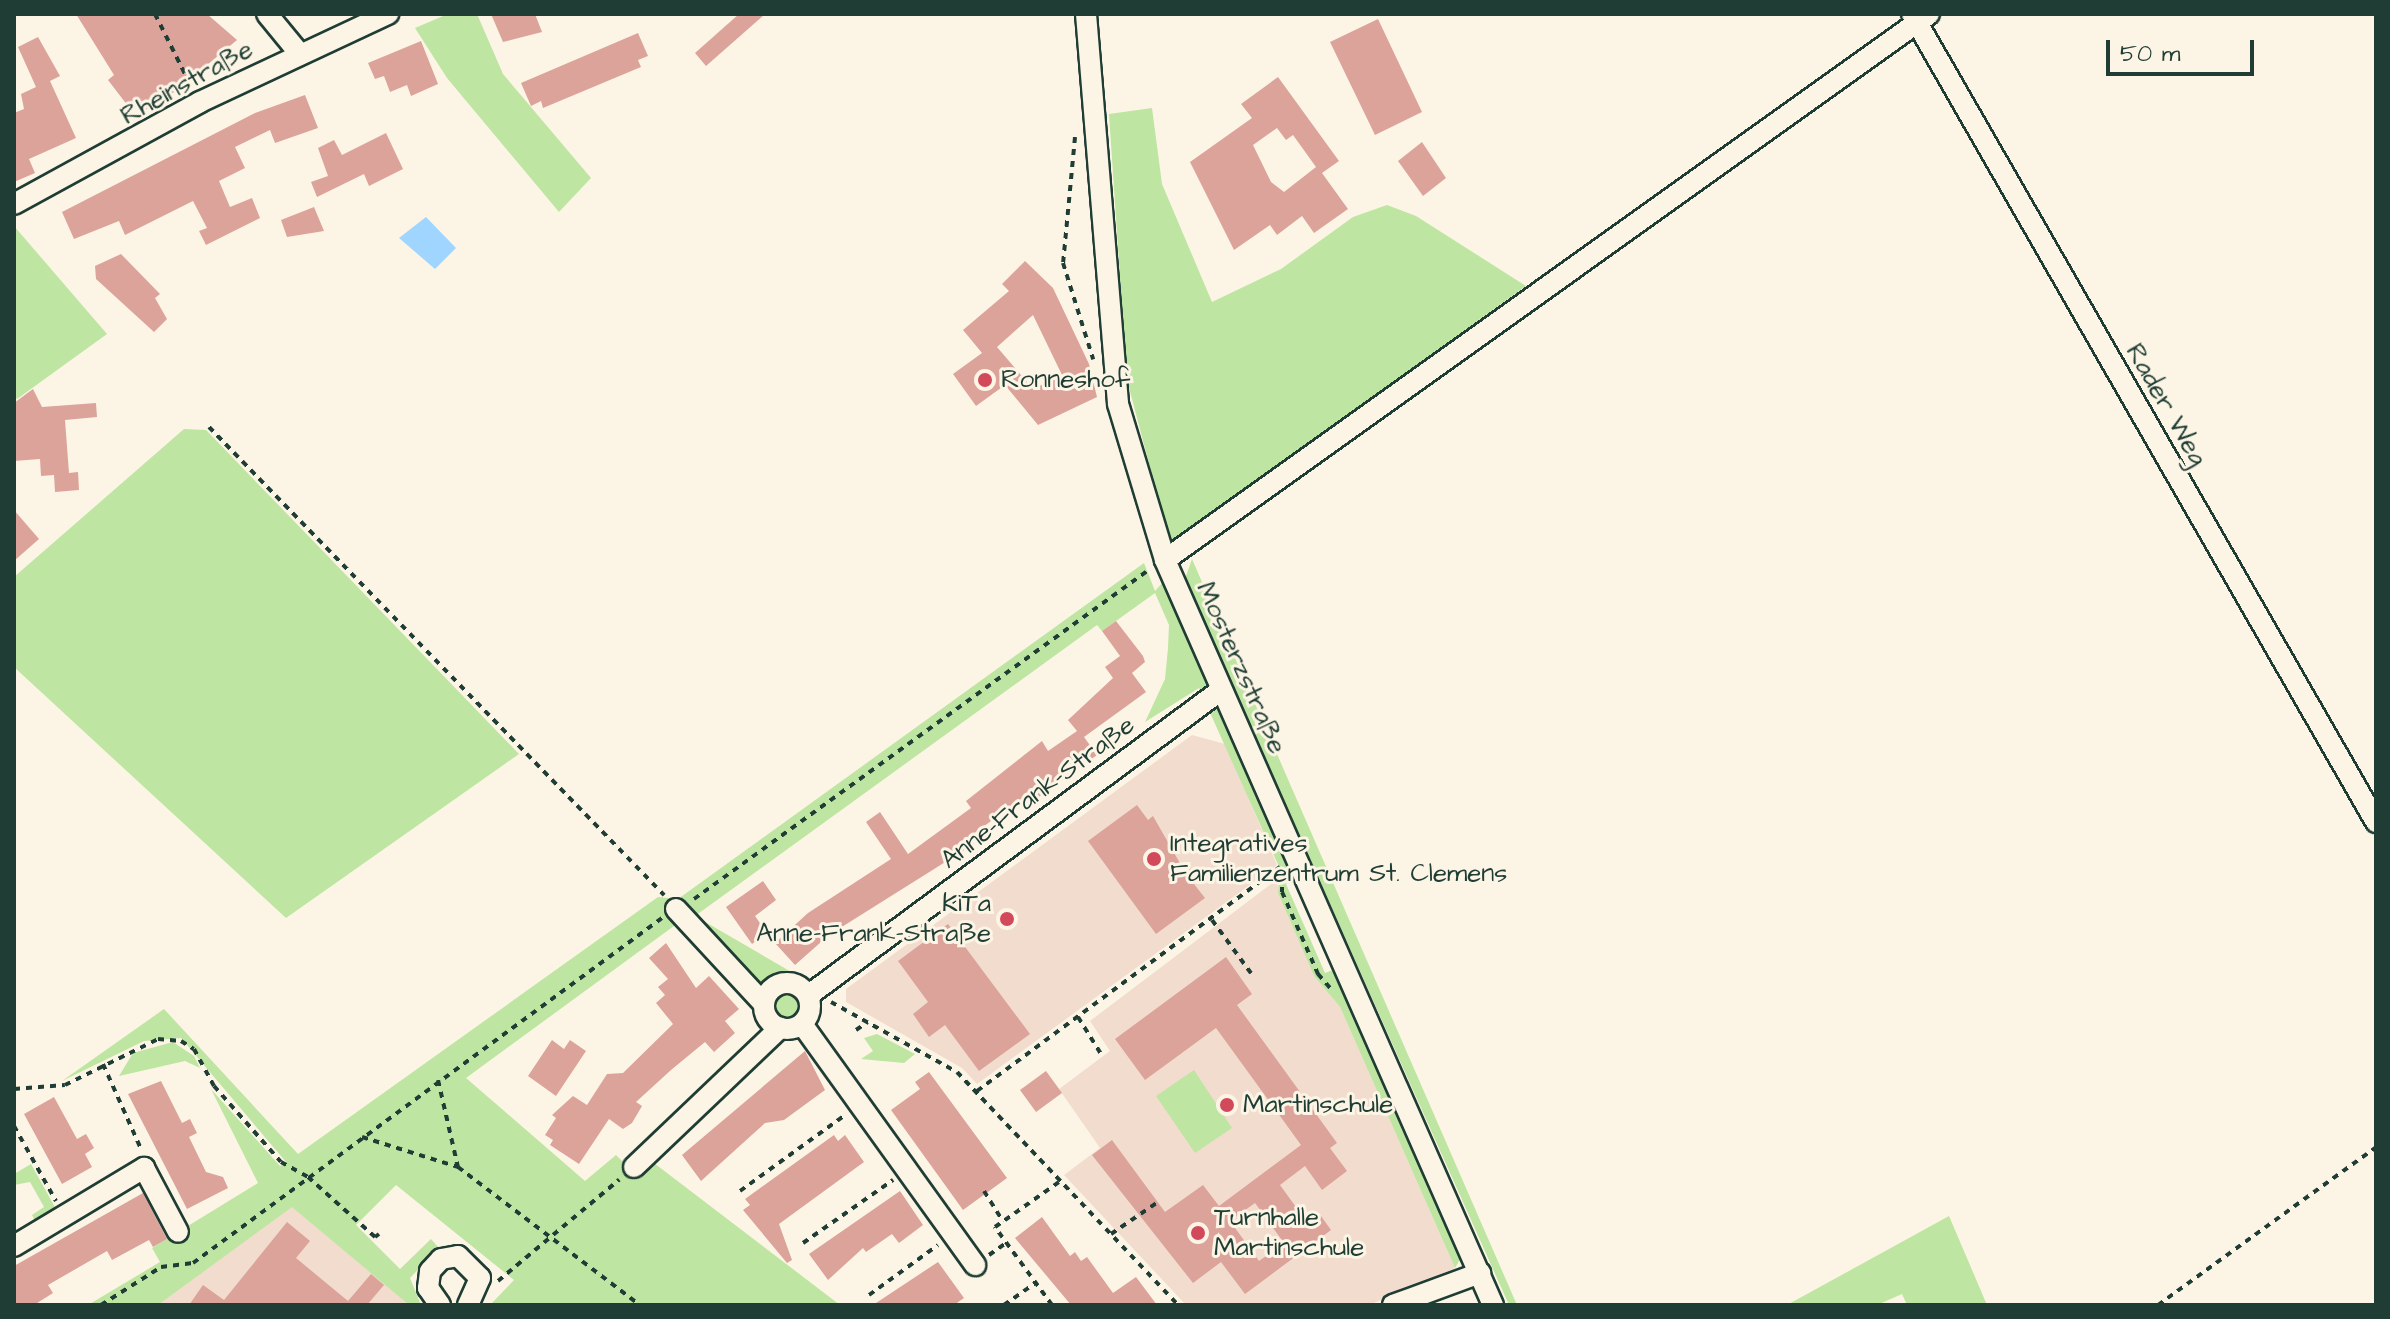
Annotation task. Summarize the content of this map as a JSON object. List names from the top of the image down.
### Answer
{
  "streets": {
    "street": [
      "Rheinstraße",
      "Rader Weg",
      "Mosterzstraße",
      "Anne-Frank-Straße"
    ]
  },
  "crossings": [
    ["Mosterzstraße", "Anne-Frank-Straße"]
  ],
  "places": [
    "Ronneshof",
    "Integratives Familienzentrum St. Clemens",
    "KiTa Anne-Frank-Straße",
    "Martinschule",
    "Turnhalle Martinschule"
  ],
  "scale_bar": "50 m"
}
